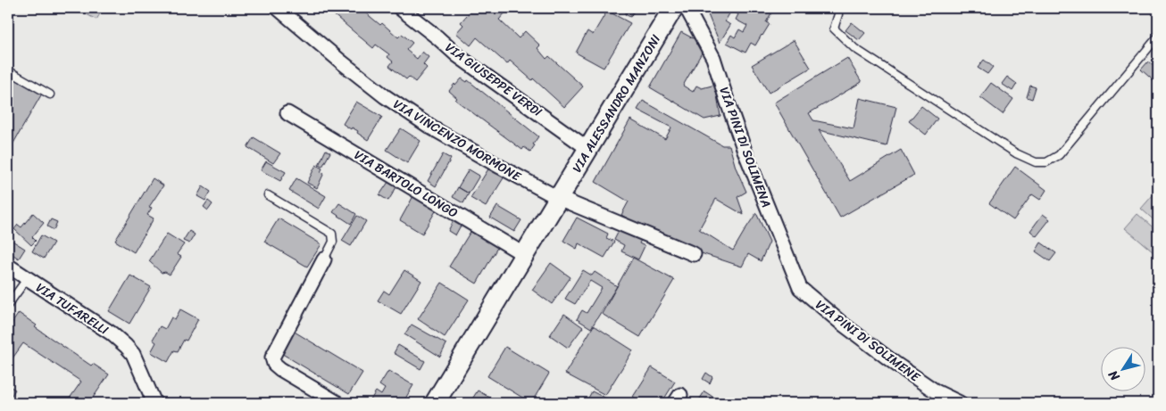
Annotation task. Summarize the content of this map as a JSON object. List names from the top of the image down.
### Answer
{
  "streets": {
    "street": [
      "VIA GIUSEPPE VERDI",
      "VIA ALESSANDRO MANZONI",
      "VIA VINCENZO MORMONE",
      "VIA PINI DI SOLIMENA",
      "VIA BARTOLO LONGO",
      "VIA TUFARELLI",
      "VIA PINI DI SOLIMENE"
    ]
  },
  "crossings": [
    ["VIA GIUSEPPE VERDI", "VIA ALESSANDRO MANZONI"],
    ["VIA ALESSANDRO MANZONI", "VIA VINCENZO MORMONE"],
    ["VIA PINI DI SOLIMENA", "VIA PINI DI SOLIMENE"]
  ],
  "north": "bottom left"
}
